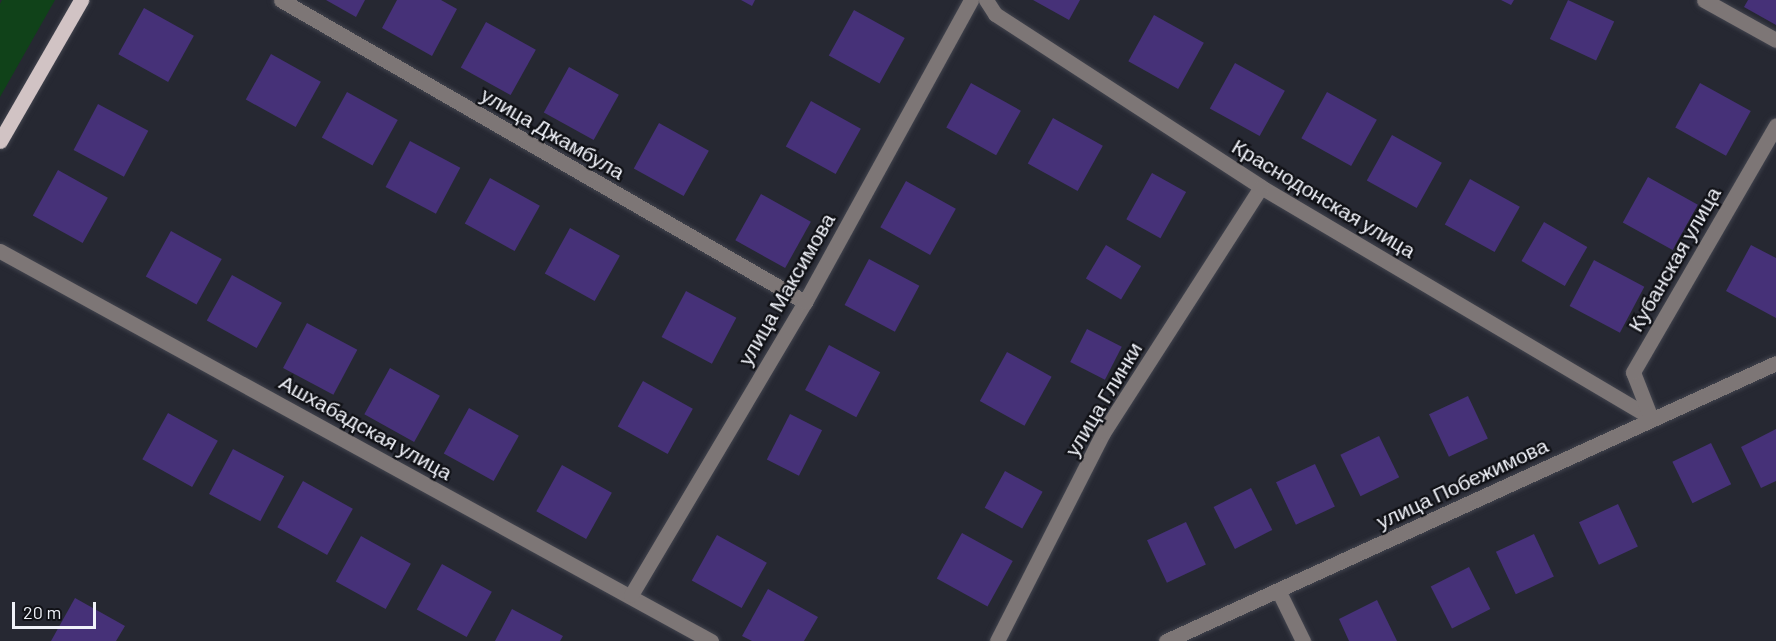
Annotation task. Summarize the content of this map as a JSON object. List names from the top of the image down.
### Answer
{
  "streets": {
    "street": [
      "улица Джамбула",
      "Краснодонская улица",
      "Кубанская улица",
      "улица Максимова",
      "улица Глинки",
      "Ашхабадская улица",
      "улица Побежимова"
    ]
  },
  "crossings": [
    ["улица Джамбула", "улица Максимова"],
    ["Краснодонская улица", "Кубанская улица"],
    ["Краснодонская улица", "улица Глинки"],
    ["Краснодонская улица", "улица Побежимова"],
    ["Кубанская улица", "улица Побежимова"],
    ["улица Максимова", "Ашхабадская улица"]
  ],
  "scale_bar": "20 m"
}
